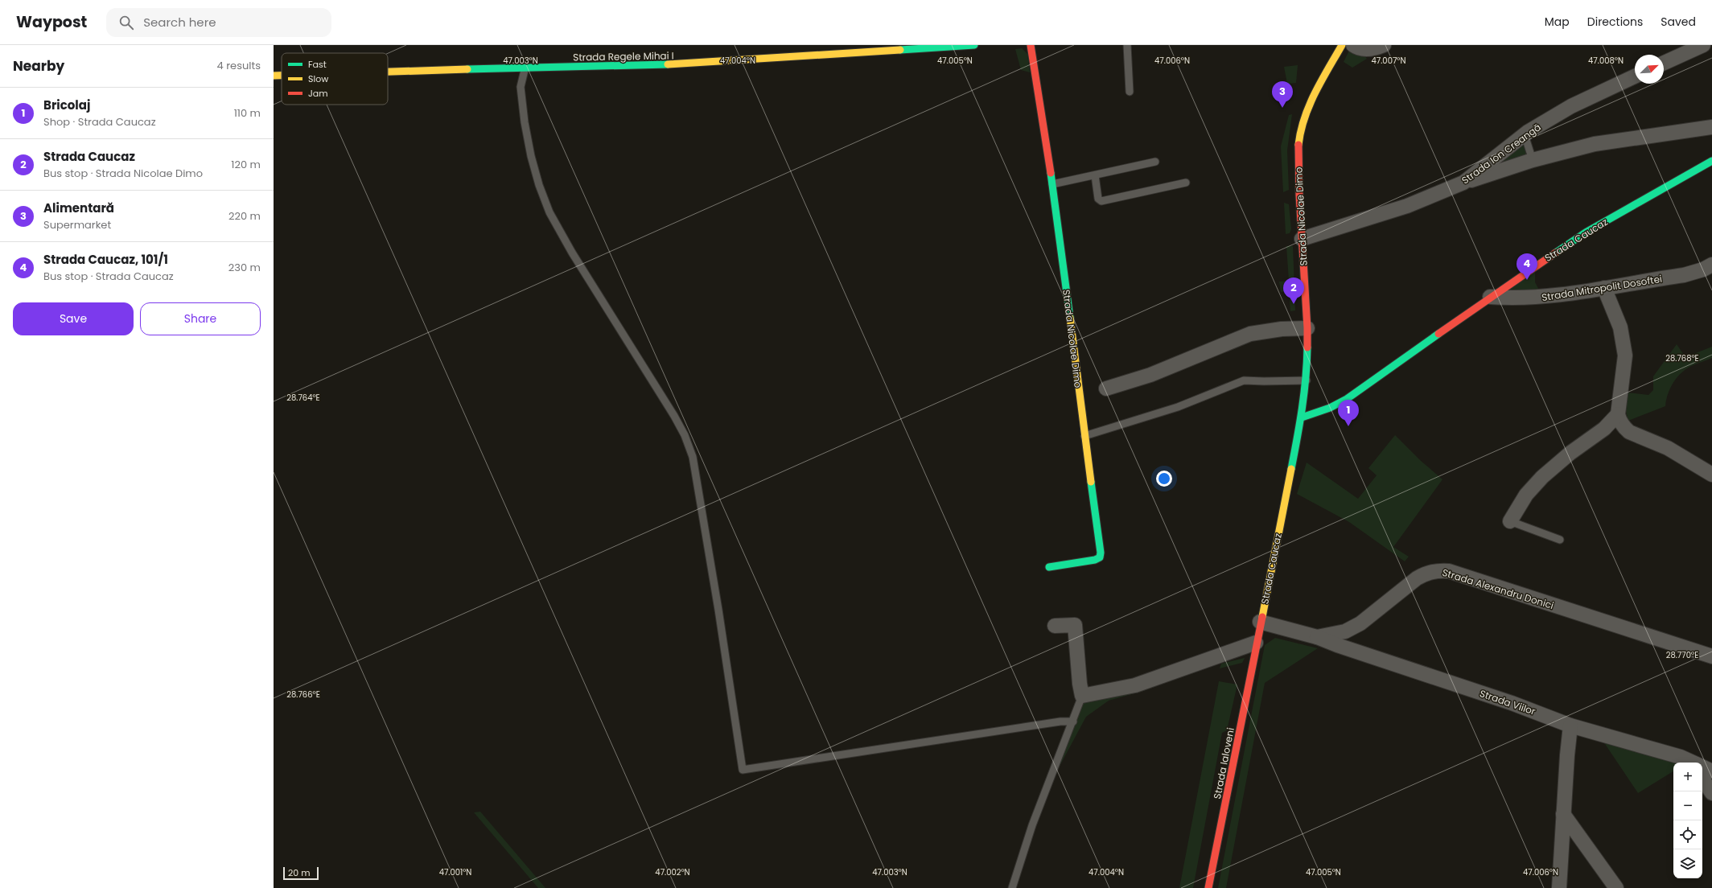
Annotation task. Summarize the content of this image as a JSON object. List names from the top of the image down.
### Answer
{
  "streets": {
    "street": [
      "Strada Regele Mihai I",
      "Strada Ion Creangă",
      "Strada Nicolae Dimo",
      "Strada Caucaz",
      "Strada Mitropolit Dosoftei",
      "Strada Alexandru Donici",
      "Strada Viilor",
      "Strada Ialoveni"
    ]
  },
  "crossings": [
    ["Strada Ion Creangă", "Strada Nicolae Dimo"],
    ["Strada Nicolae Dimo", "Strada Caucaz"],
    ["Strada Caucaz", "Strada Mitropolit Dosoftei"],
    ["Strada Caucaz", "Strada Alexandru Donici"],
    ["Strada Caucaz", "Strada Ialoveni"],
    ["Strada Alexandru Donici", "Strada Viilor"]
  ],
  "legend": ["Fast", "Slow", "Jam"],
  "scale_bar": "20 m",
  "north": "top right",
  "page": {
    "header": "Waypost",
    "search": "Search here",
    "nav": ["Map", "Directions", "Saved"],
    "heading": ["Nearby", "4 results"],
    "pins": [
      "3",
      "4",
      "2",
      "1"
    ],
    "list": [
      {
        "mark": "1",
        "name": "Bricolaj",
        "note": "Shop · Strada Caucaz",
        "value": "110 m"
      },
      {
        "mark": "2",
        "name": "Strada Caucaz",
        "note": "Bus stop · Strada Nicolae Dimo",
        "value": "120 m"
      },
      {
        "mark": "3",
        "name": "Alimentară",
        "note": "Supermarket",
        "value": "220 m"
      },
      {
        "mark": "4",
        "name": "Strada Caucaz, 101/1",
        "note": "Bus stop · Strada Caucaz",
        "value": "230 m"
      }
    ],
    "buttons": ["Save", "Share"],
    "map_buttons": ["+", "−"],
    "scale": "20 m"
  },
  "coordinates": [
    "47.003°N",
    "47.004°N",
    "47.005°N",
    "47.006°N",
    "47.007°N",
    "47.008°N",
    "28.768°E",
    "28.764°E",
    "28.770°E",
    "28.766°E",
    "47.001°N",
    "47.002°N"
  ]
}
